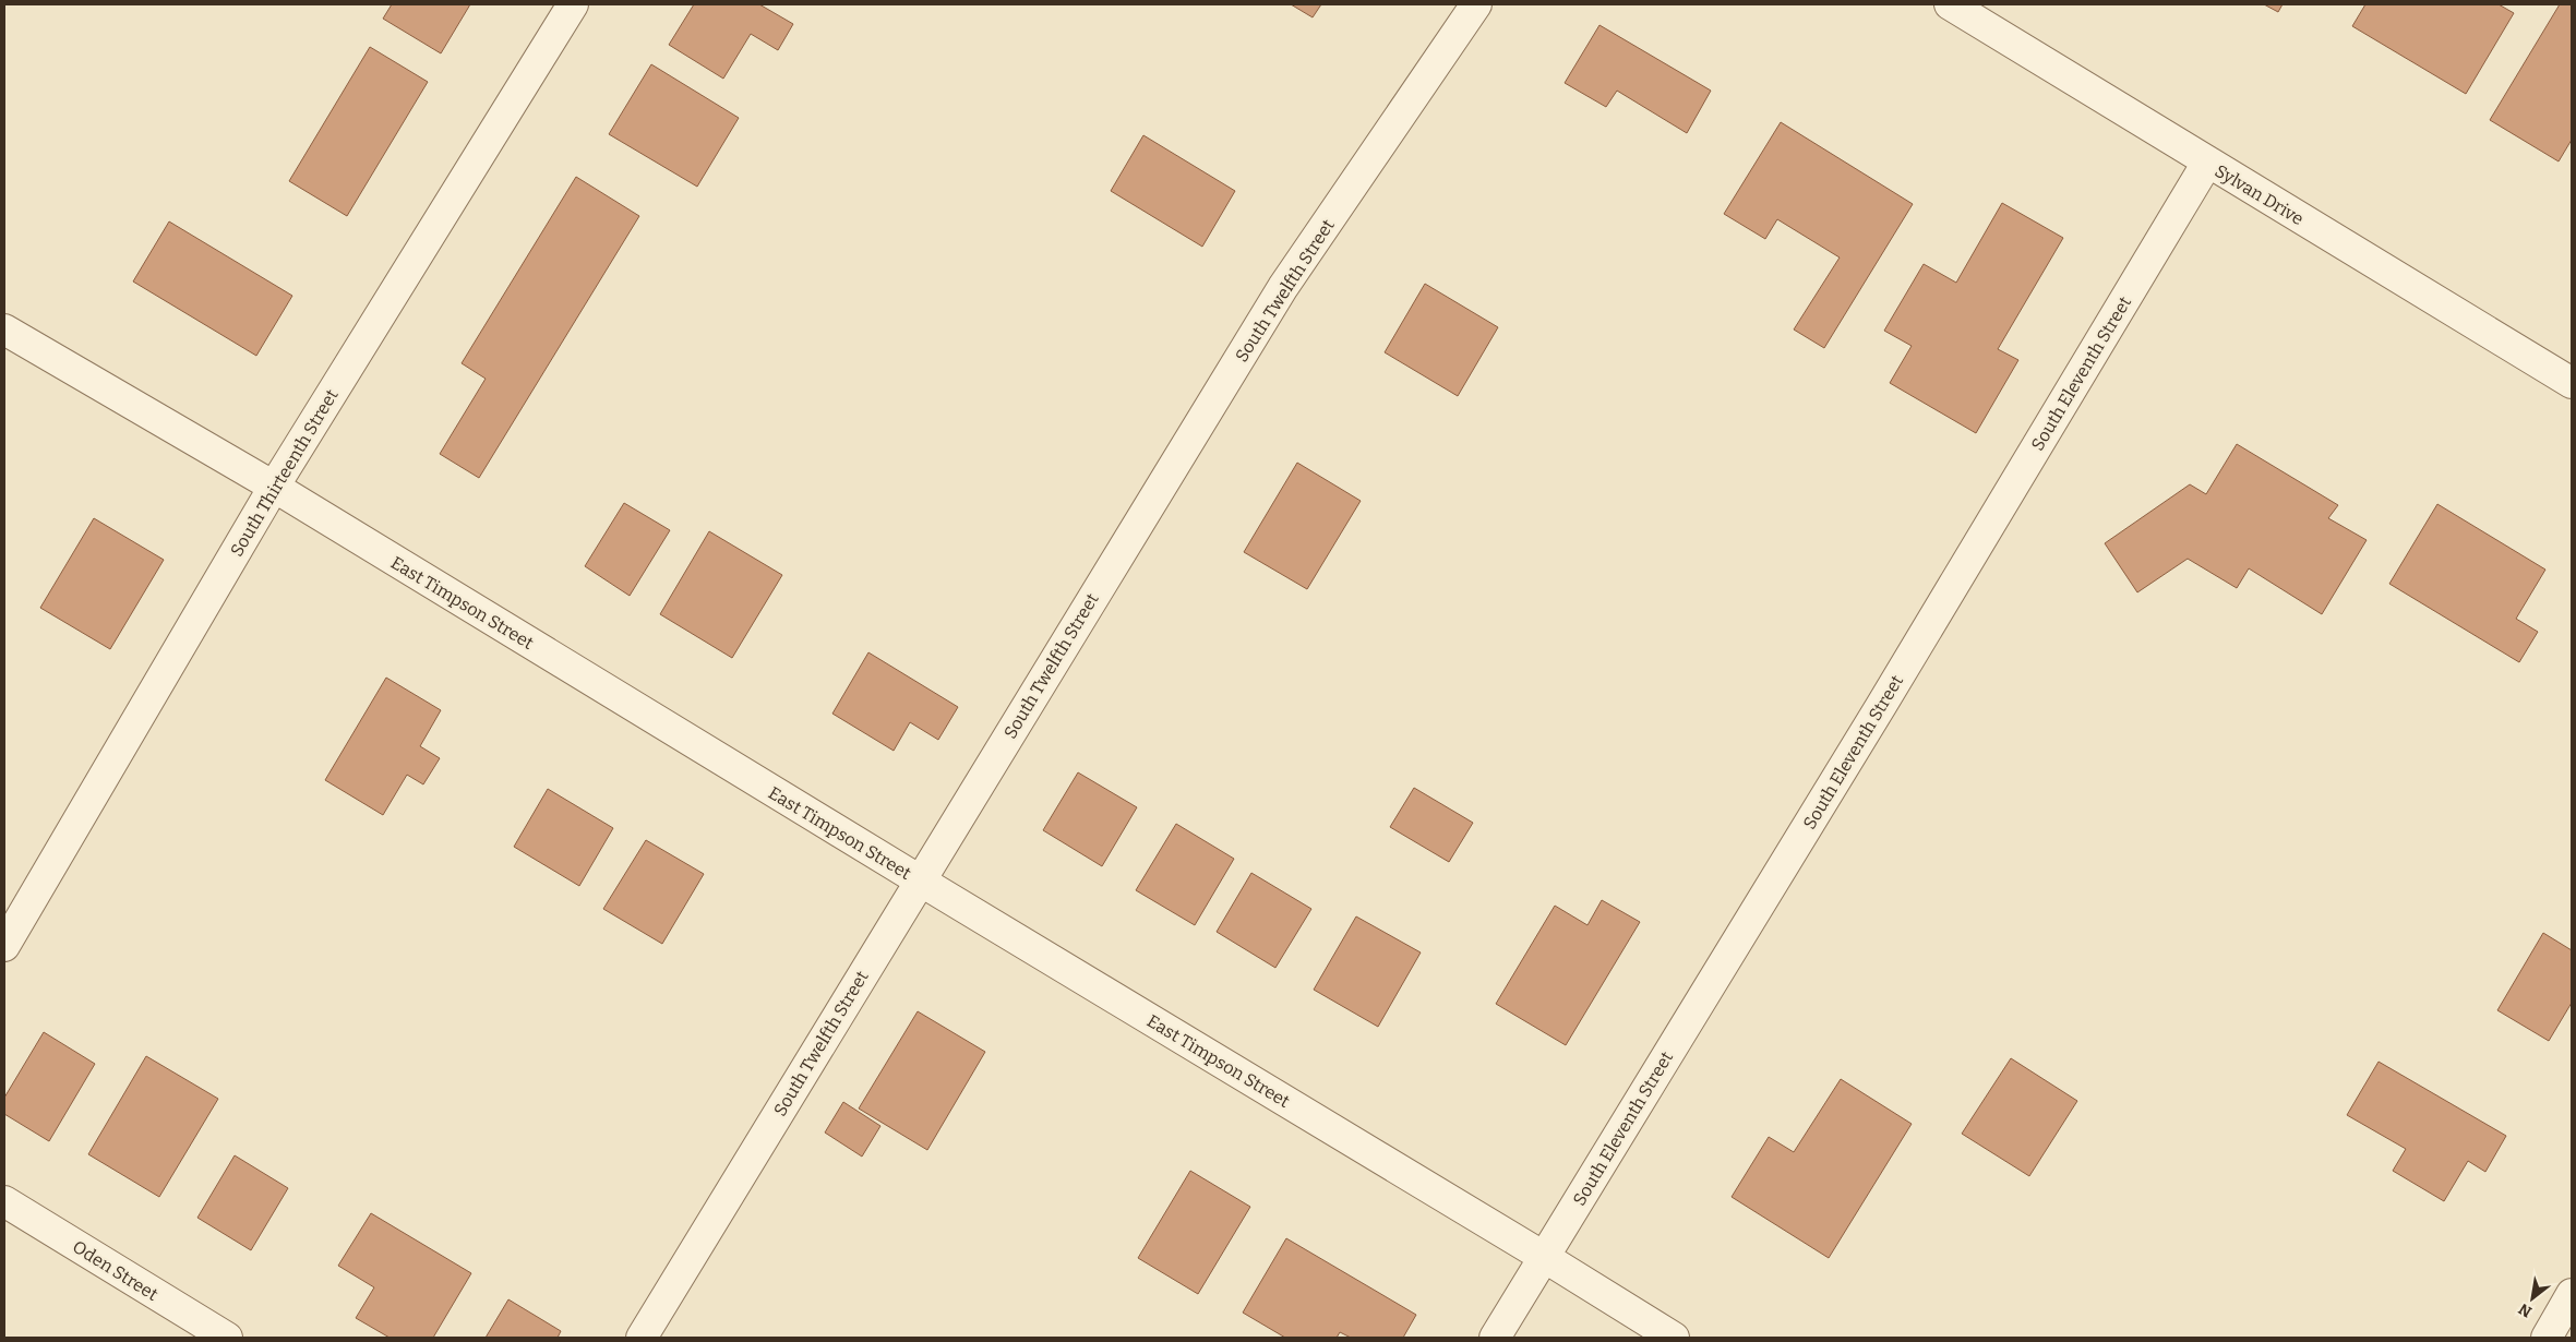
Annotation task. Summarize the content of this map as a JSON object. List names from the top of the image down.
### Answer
{
  "streets": {
    "street": [
      "Sylvan Drive",
      "South Twelfth Street",
      "South Eleventh Street",
      "South Thirteenth Street",
      "East Timpson Street",
      "Oden Street"
    ]
  },
  "crossings": [
    ["Sylvan Drive", "South Eleventh Street"],
    ["South Twelfth Street", "East Timpson Street"],
    ["South Eleventh Street", "East Timpson Street"],
    ["South Thirteenth Street", "East Timpson Street"]
  ],
  "north": "bottom left"
}
